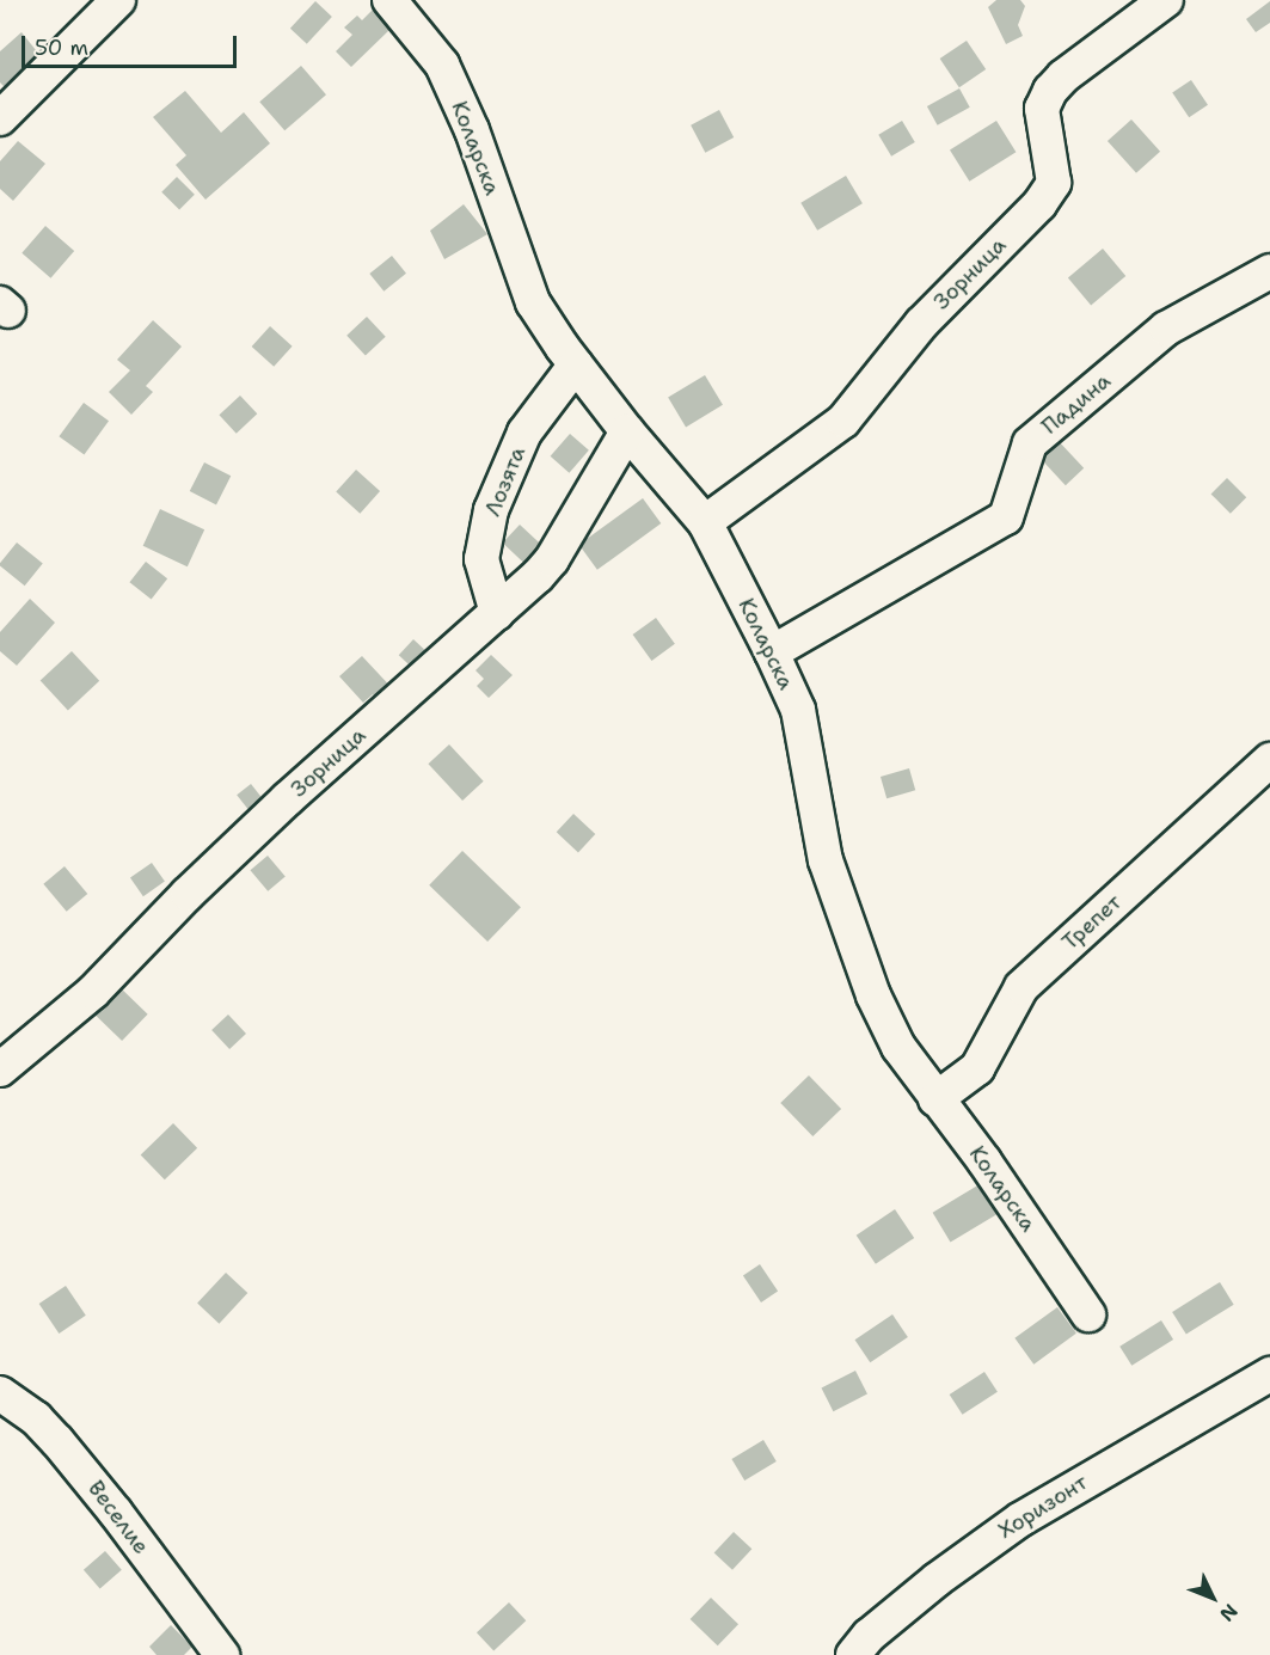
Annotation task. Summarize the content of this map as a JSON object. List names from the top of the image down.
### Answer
{
  "streets": {
    "street": [
      "Коларска",
      "Зорница",
      "Падина",
      "Лозята",
      "Трепет",
      "Хоризонт",
      "Веселие"
    ]
  },
  "crossings": [
    ["Коларска", "Зорница"],
    ["Коларска", "Падина"],
    ["Коларска", "Лозята"],
    ["Коларска", "Трепет"],
    ["Зорница", "Лозята"]
  ],
  "scale_bar": "50 m",
  "north": "bottom right"
}
